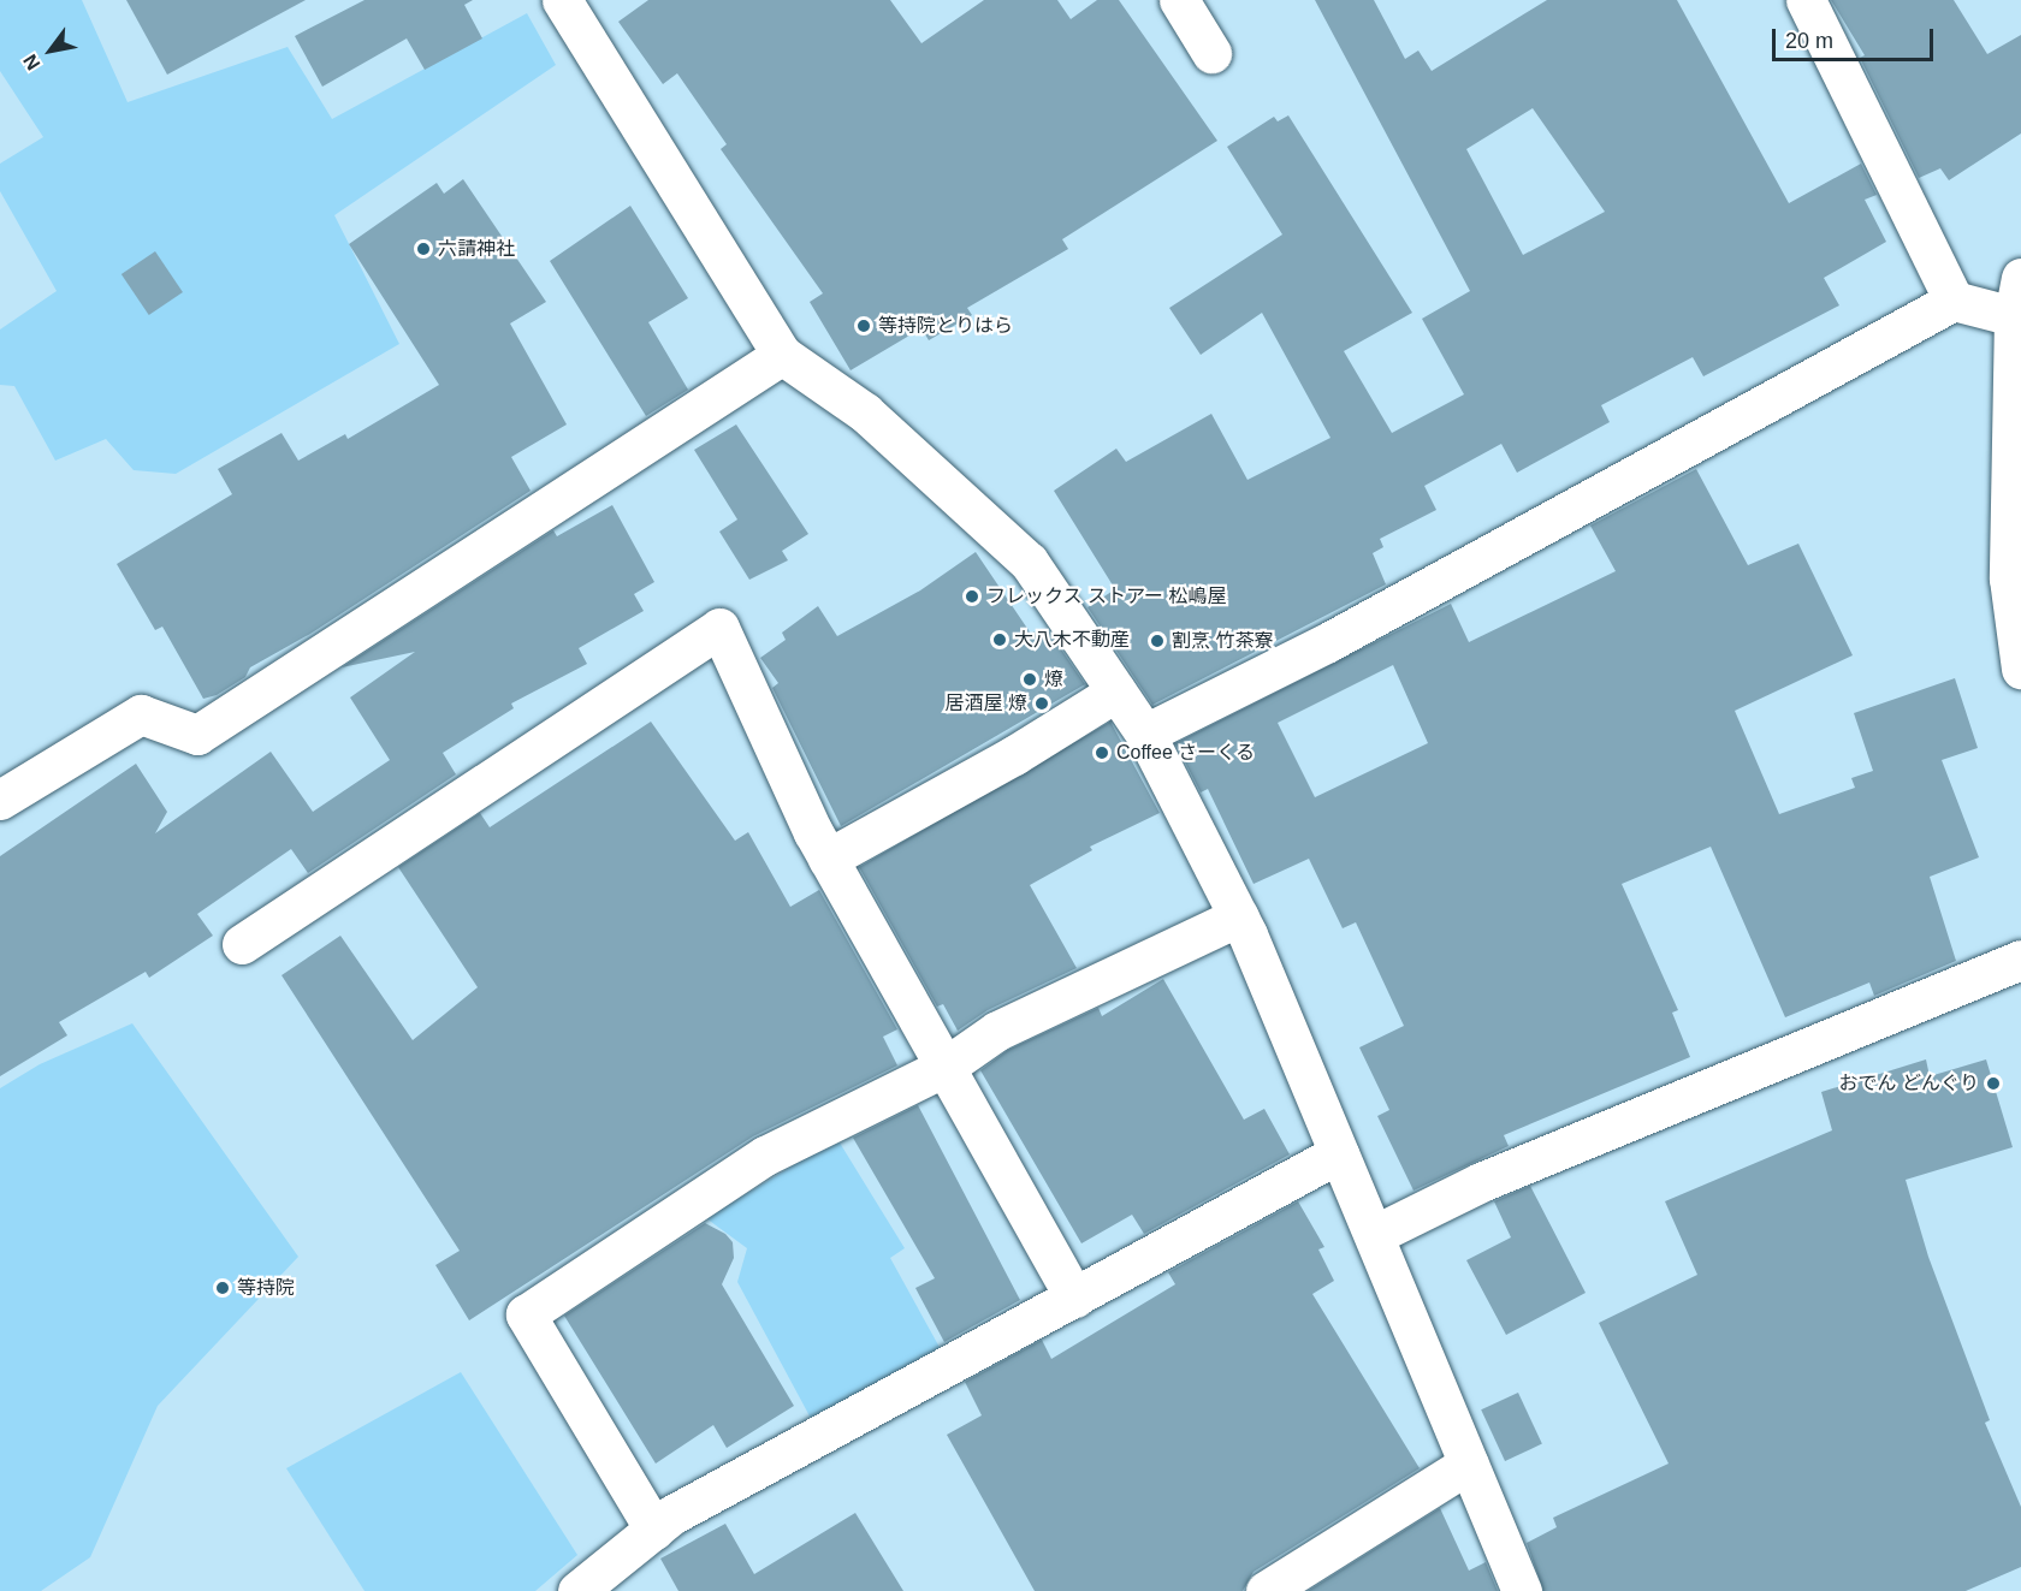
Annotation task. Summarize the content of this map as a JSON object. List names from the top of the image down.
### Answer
{
  "places": [
    "六請神社",
    "等持院とりはら",
    "フレックス ストアー 松嶋屋",
    "大八木不動産",
    "割烹 竹茶寮",
    "燎",
    "居酒屋 燎",
    "Coffee さーくる",
    "おでん どんぐり",
    "等持院"
  ],
  "scale_bar": "20 m",
  "north": "bottom left"
}
